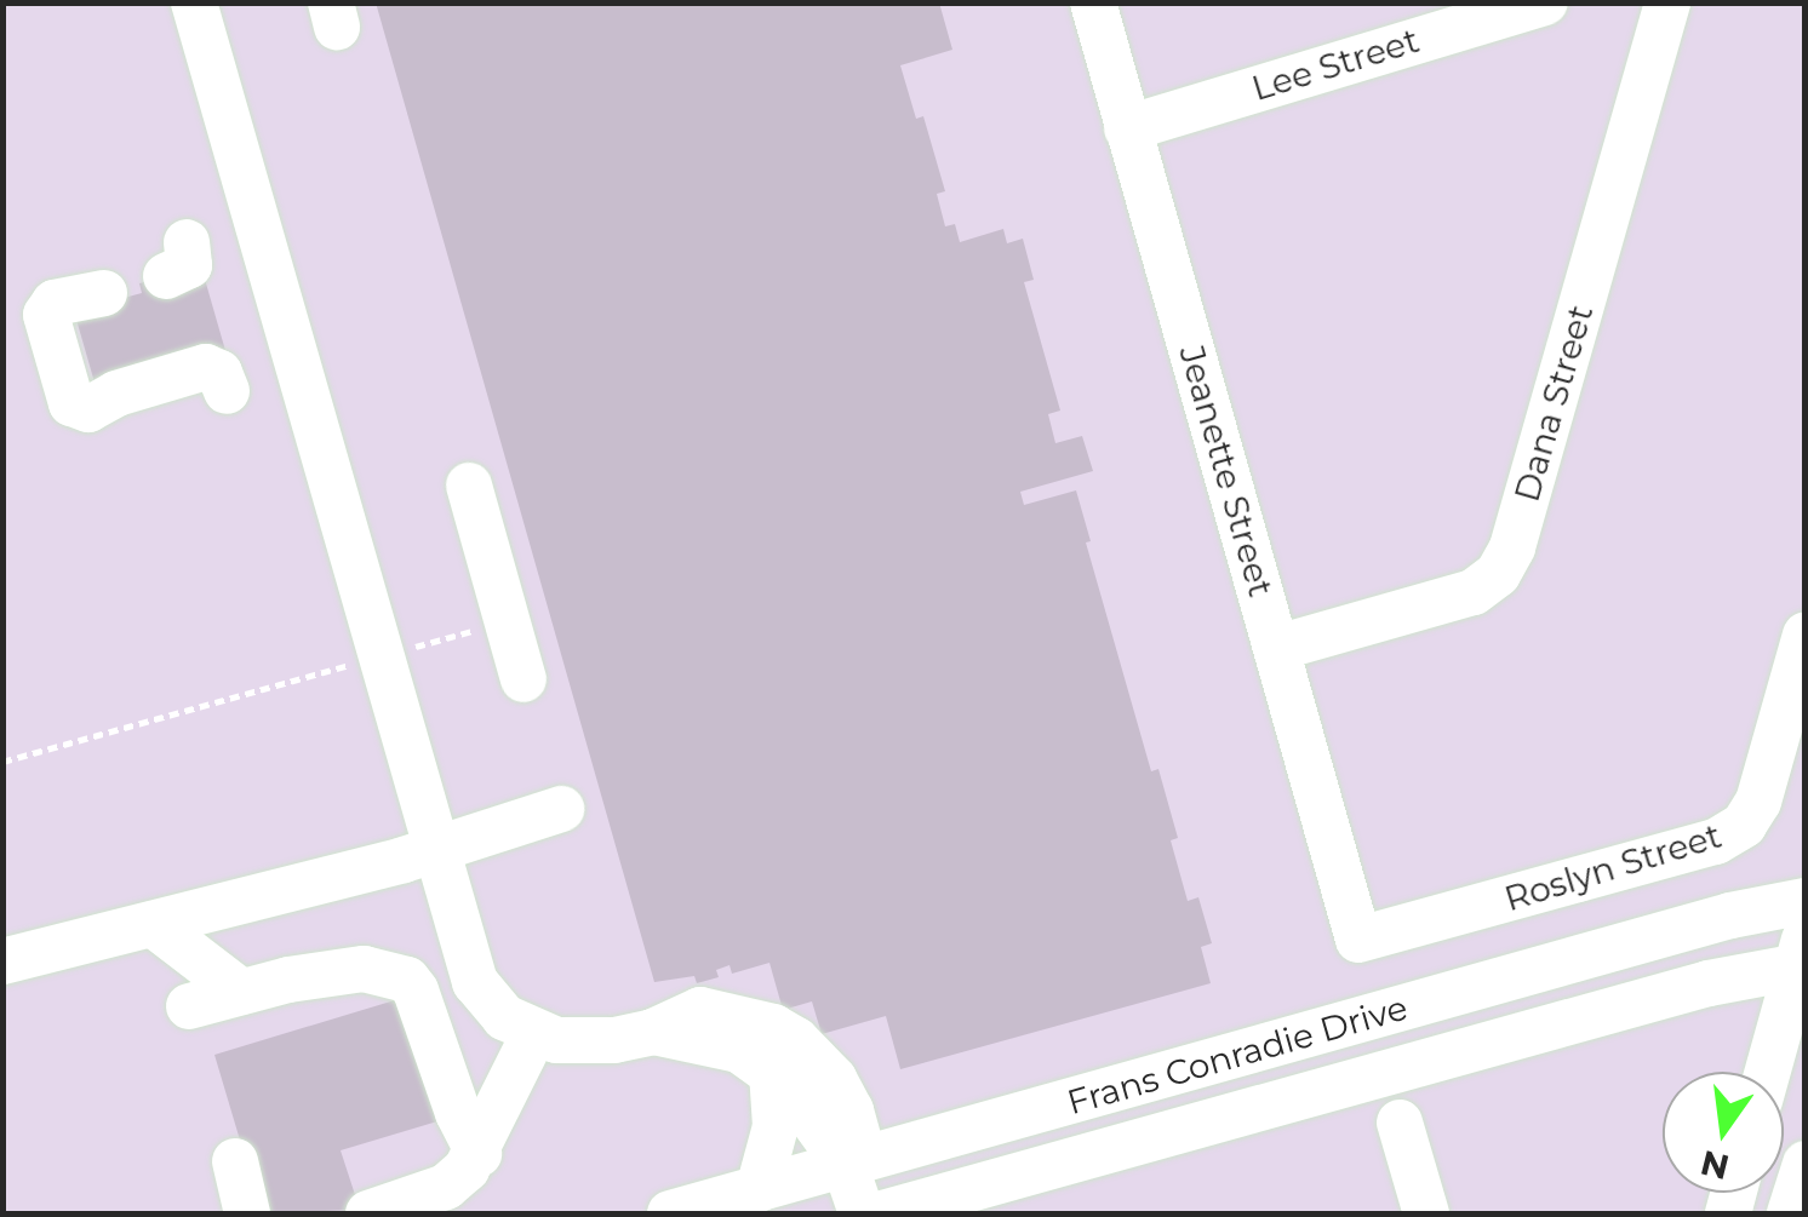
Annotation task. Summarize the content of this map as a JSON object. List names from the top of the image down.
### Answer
{
  "streets": {
    "street": [
      "Lee Street",
      "Dana Street",
      "Jeanette Street",
      "Roslyn Street",
      "Frans Conradie Drive"
    ]
  },
  "crossings": [
    ["Lee Street", "Jeanette Street"],
    ["Dana Street", "Jeanette Street"],
    ["Jeanette Street", "Roslyn Street"]
  ],
  "north": "bottom"
}
